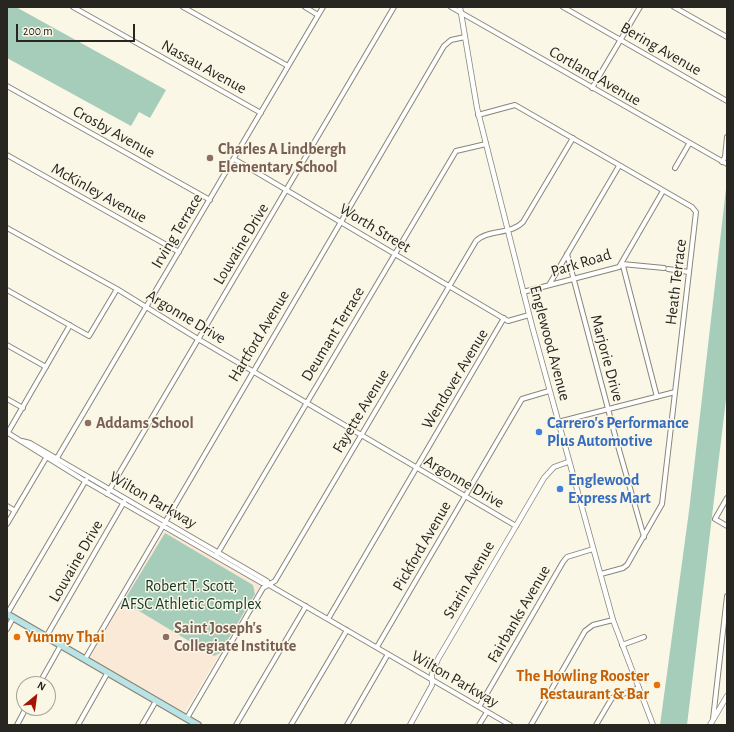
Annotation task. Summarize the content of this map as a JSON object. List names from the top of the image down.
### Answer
{
  "streets": {
    "street": [
      "Bering Avenue",
      "Nassau Avenue",
      "Cortland Avenue",
      "Crosby Avenue",
      "McKinley Avenue",
      "Worth Street",
      "Irving Terrace",
      "Louvaine Drive",
      "Park Road",
      "Heath Terrace",
      "Argonne Drive",
      "Deumant Terrace",
      "Hartford Avenue",
      "Englewood Avenue",
      "Marjorie Drive",
      "Wendover Avenue",
      "Fayette Avenue",
      "Wilton Parkway",
      "Pickford Avenue",
      "Starin Avenue",
      "Fairbanks Avenue"
    ]
  },
  "crossings": [
    ["Nassau Avenue", "Irving Terrace"],
    ["Cortland Avenue", "Englewood Avenue"],
    ["Crosby Avenue", "Irving Terrace"],
    ["McKinley Avenue", "Irving Terrace"],
    ["Worth Street", "Irving Terrace"],
    ["Worth Street", "Louvaine Drive"],
    ["Worth Street", "Deumant Terrace"],
    ["Worth Street", "Hartford Avenue"],
    ["Worth Street", "Wendover Avenue"],
    ["Worth Street", "Fayette Avenue"],
    ["Irving Terrace", "Argonne Drive"],
    ["Irving Terrace", "Wilton Parkway"],
    ["Louvaine Drive", "Argonne Drive"],
    ["Louvaine Drive", "Wilton Parkway"],
    ["Park Road", "Heath Terrace"],
    ["Park Road", "Englewood Avenue"],
    ["Park Road", "Marjorie Drive"],
    ["Heath Terrace", "Englewood Avenue"],
    ["Heath Terrace", "Marjorie Drive"],
    ["Heath Terrace", "Fayette Avenue"],
    ["Argonne Drive", "Deumant Terrace"],
    ["Argonne Drive", "Hartford Avenue"],
    ["Argonne Drive", "Wendover Avenue"],
    ["Argonne Drive", "Fayette Avenue"],
    ["Argonne Drive", "Pickford Avenue"],
    ["Argonne Drive", "Starin Avenue"],
    ["Deumant Terrace", "Englewood Avenue"],
    ["Deumant Terrace", "Wilton Parkway"],
    ["Hartford Avenue", "Englewood Avenue"],
    ["Hartford Avenue", "Wilton Parkway"],
    ["Englewood Avenue", "Wendover Avenue"],
    ["Englewood Avenue", "Fayette Avenue"],
    ["Englewood Avenue", "Pickford Avenue"],
    ["Englewood Avenue", "Starin Avenue"],
    ["Englewood Avenue", "Fairbanks Avenue"],
    ["Wendover Avenue", "Wilton Parkway"],
    ["Fayette Avenue", "Wilton Parkway"],
    ["Wilton Parkway", "Pickford Avenue"],
    ["Wilton Parkway", "Starin Avenue"],
    ["Wilton Parkway", "Fairbanks Avenue"]
  ],
  "parks": ["Robert T. Scott, AFSC Athletic Complex"],
  "places": [
    "Charles A Lindbergh Elementary School",
    "Addams School",
    "Carrero's Performance Plus Automotive",
    "Englewood Express Mart",
    "Yummy Thai",
    "Saint Joseph's Collegiate Institute",
    "The Howling Rooster Restaurant & Bar"
  ],
  "scale_bar": "200 m",
  "north": "top right"
}
